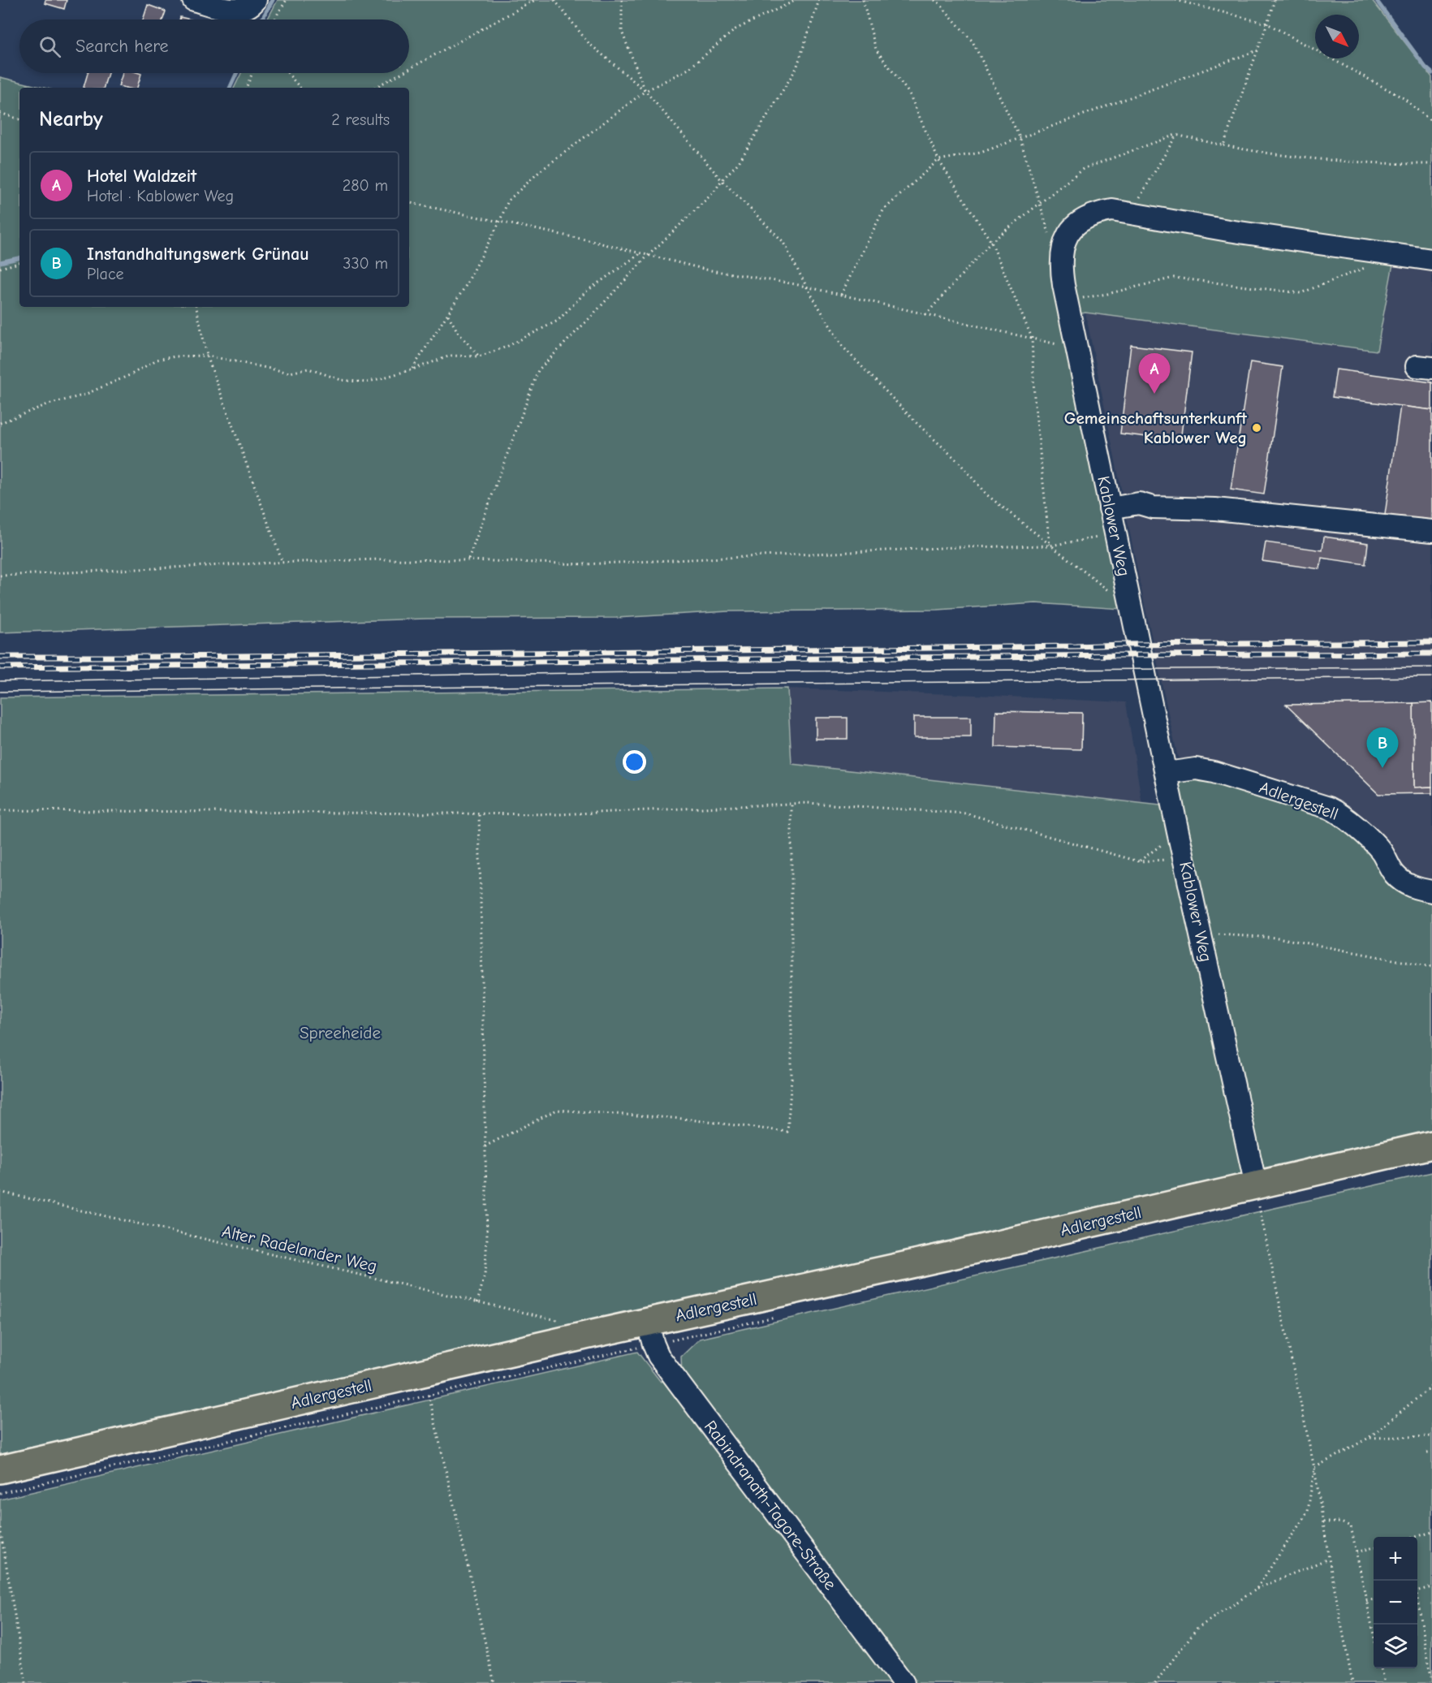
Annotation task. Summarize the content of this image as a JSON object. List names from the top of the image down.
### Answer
{
  "streets": {
    "main road": ["Adlergestell"],
    "street": ["Kablower Weg", "Rabindranath-Tagore-Straße"],
    "path": ["Alter Radelander Weg"]
  },
  "crossings": [
    ["Kablower Weg", "Adlergestell"],
    ["Adlergestell", "Rabindranath-Tagore-Straße"]
  ],
  "parks": ["Spreeheide"],
  "places": ["Gemeinschaftsunterkunft Kablower Weg"],
  "north": "bottom right",
  "page": {
    "search": "Search here",
    "heading": ["Nearby", "2 results"],
    "list": [
      {
        "mark": "A",
        "name": "Hotel Waldzeit",
        "note": "Hotel · Kablower Weg",
        "value": "280 m"
      },
      {
        "mark": "B",
        "name": "Instandhaltungswerk Grünau",
        "note": "Place",
        "value": "330 m"
      }
    ],
    "pins": ["A", "B"],
    "map_buttons": ["+", "−"]
  }
}
